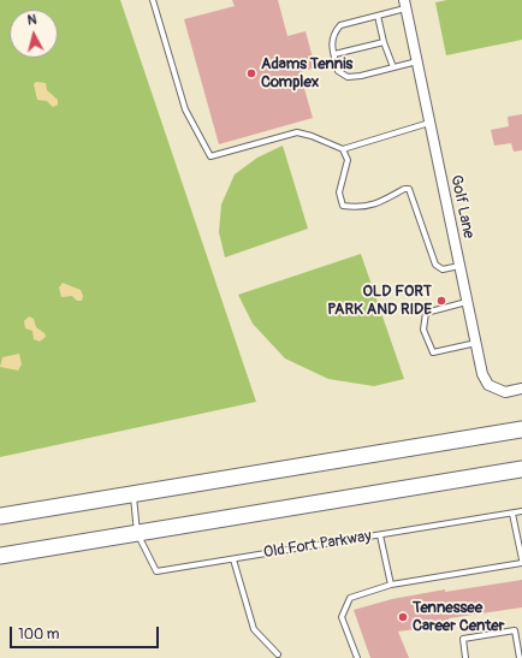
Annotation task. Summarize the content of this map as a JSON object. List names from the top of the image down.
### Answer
{
  "streets": {
    "street": ["Golf Lane"],
    "lane": ["Old Fort Parkway"]
  },
  "places": ["Adams Tennis Complex", "OLD FORT PARK AND RIDE", "Tennessee Career Center"],
  "scale_bar": "100 m",
  "north": "top"
}
